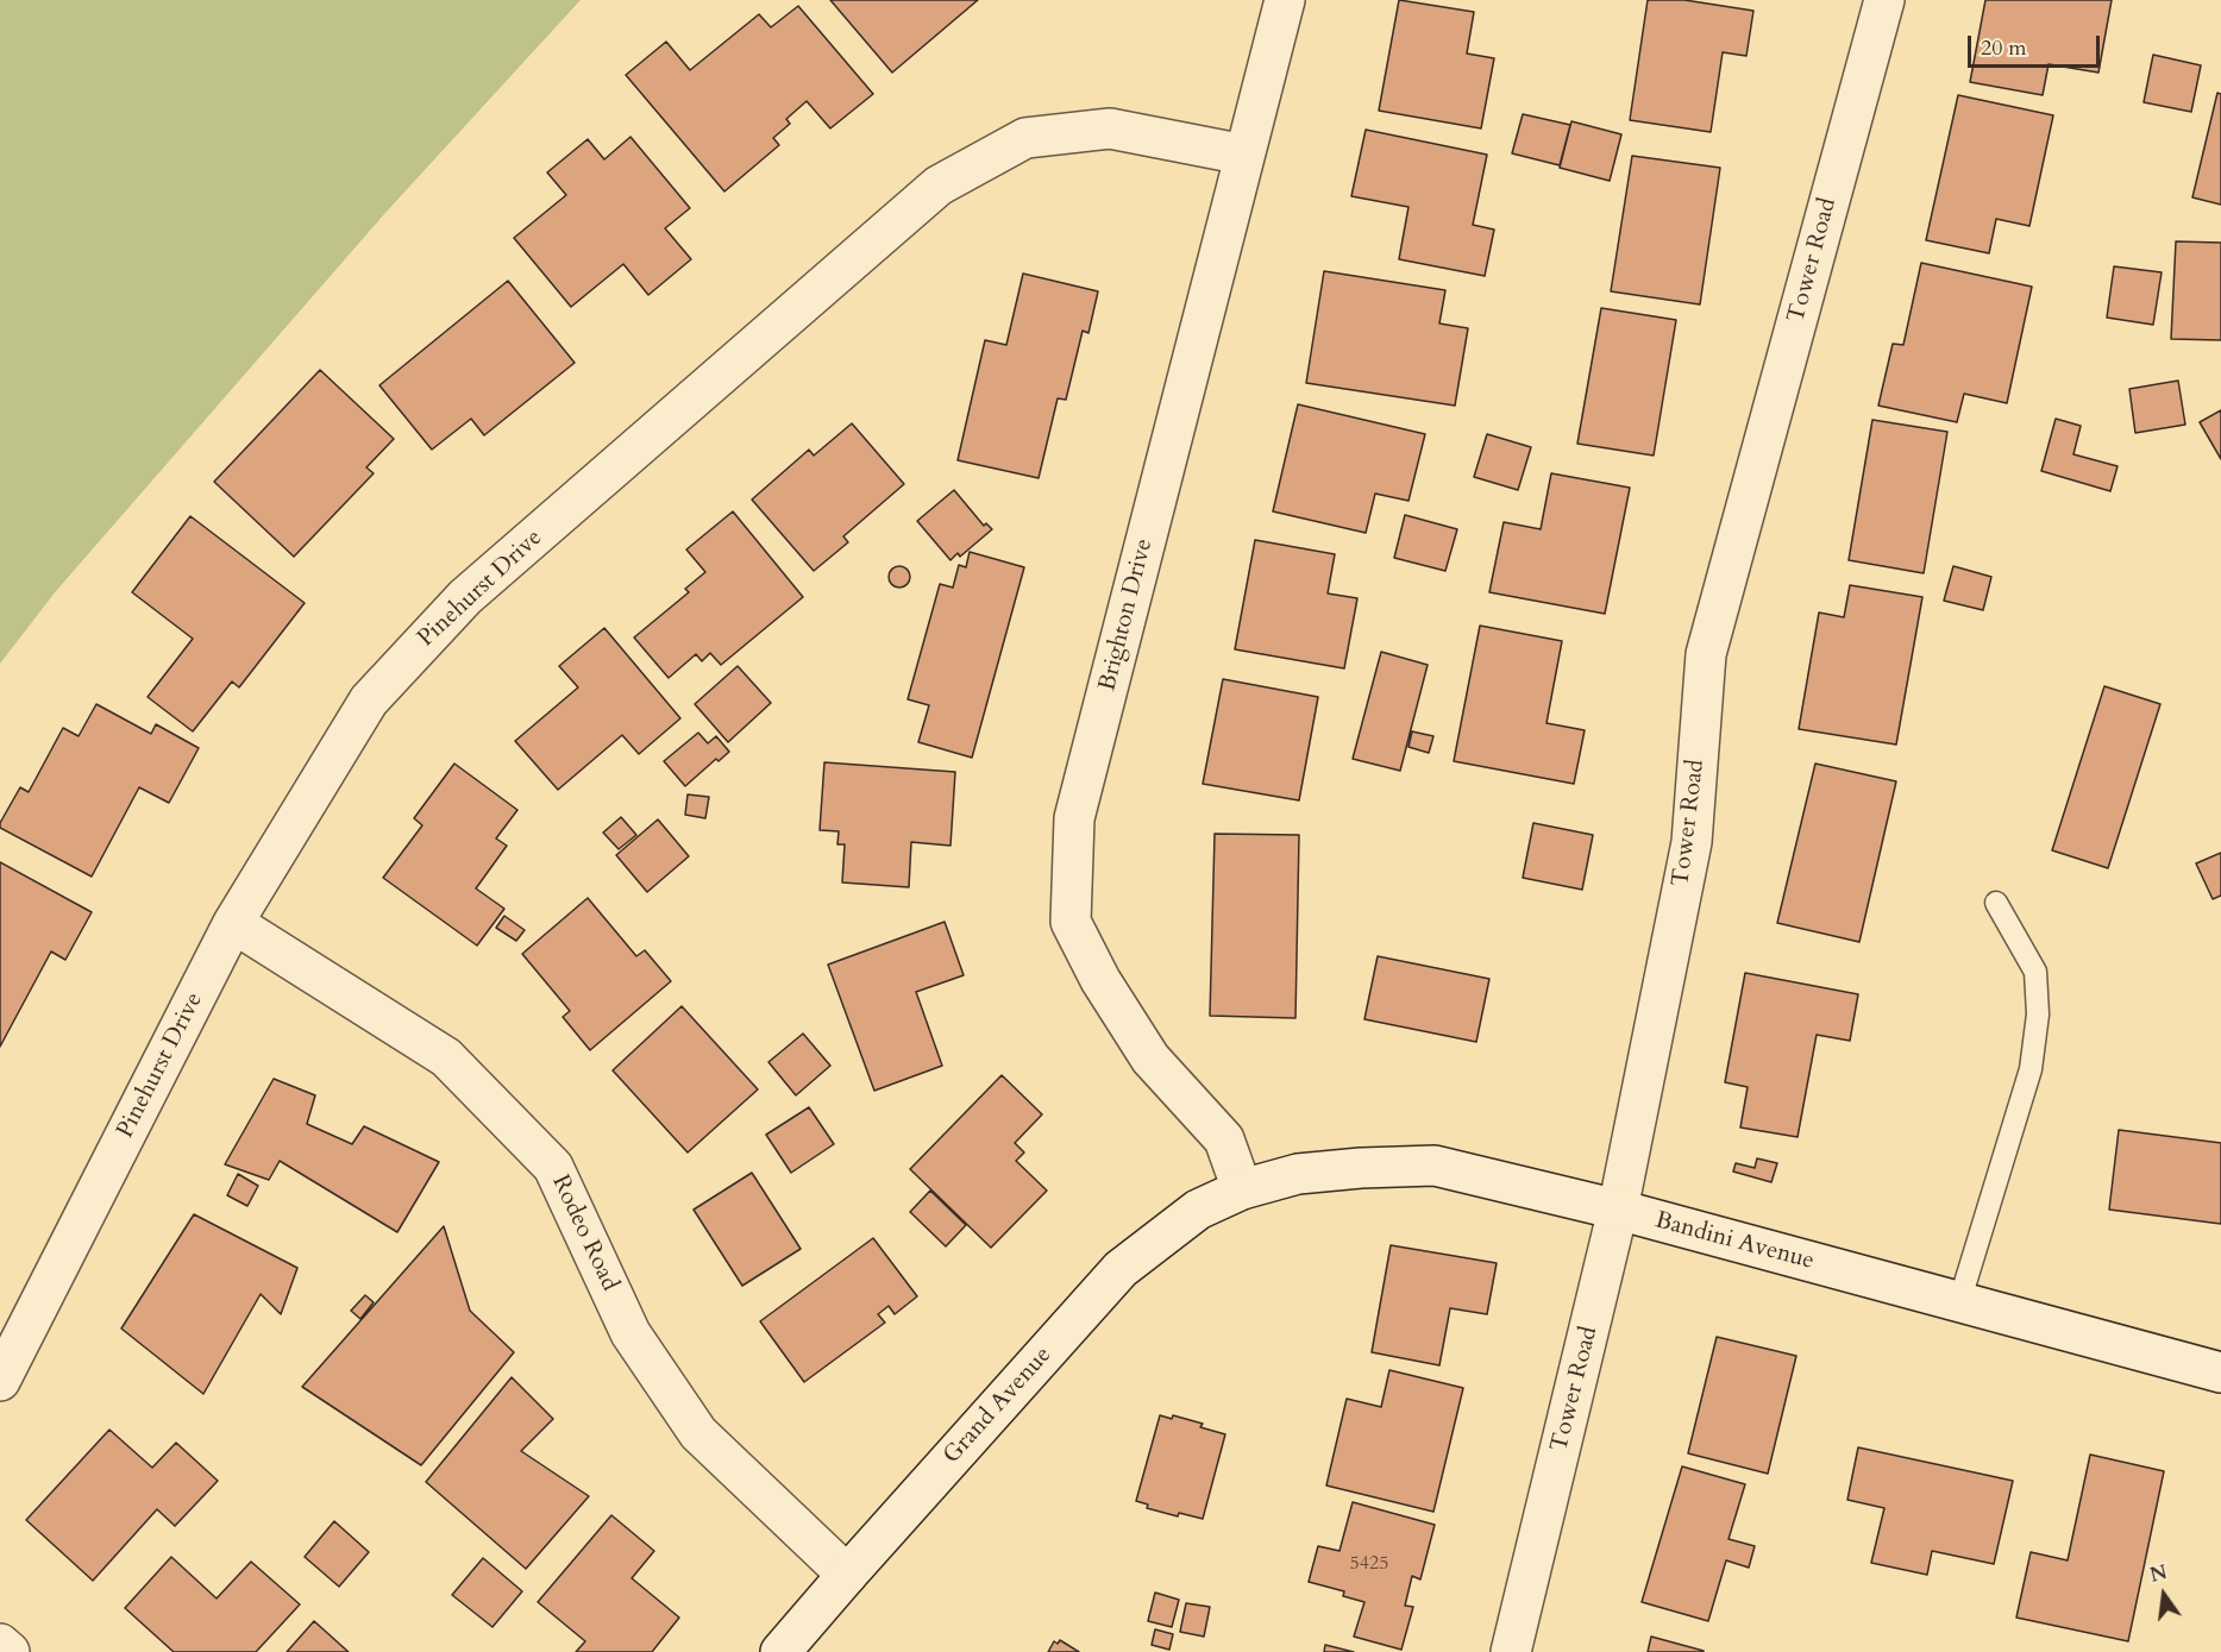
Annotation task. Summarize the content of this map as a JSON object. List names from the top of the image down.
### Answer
{
  "streets": {
    "street": [
      "Tower Road",
      "Pinehurst Drive",
      "Brighton Drive",
      "Rodeo Road",
      "Bandini Avenue",
      "Grand Avenue"
    ]
  },
  "crossings": [
    ["Tower Road", "Bandini Avenue"],
    ["Pinehurst Drive", "Brighton Drive"],
    ["Pinehurst Drive", "Rodeo Road"],
    ["Brighton Drive", "Bandini Avenue"],
    ["Brighton Drive", "Grand Avenue"],
    ["Rodeo Road", "Grand Avenue"],
    ["Bandini Avenue", "Grand Avenue"]
  ],
  "house_numbers": ["5425"],
  "scale_bar": "20 m",
  "north": "top"
}
